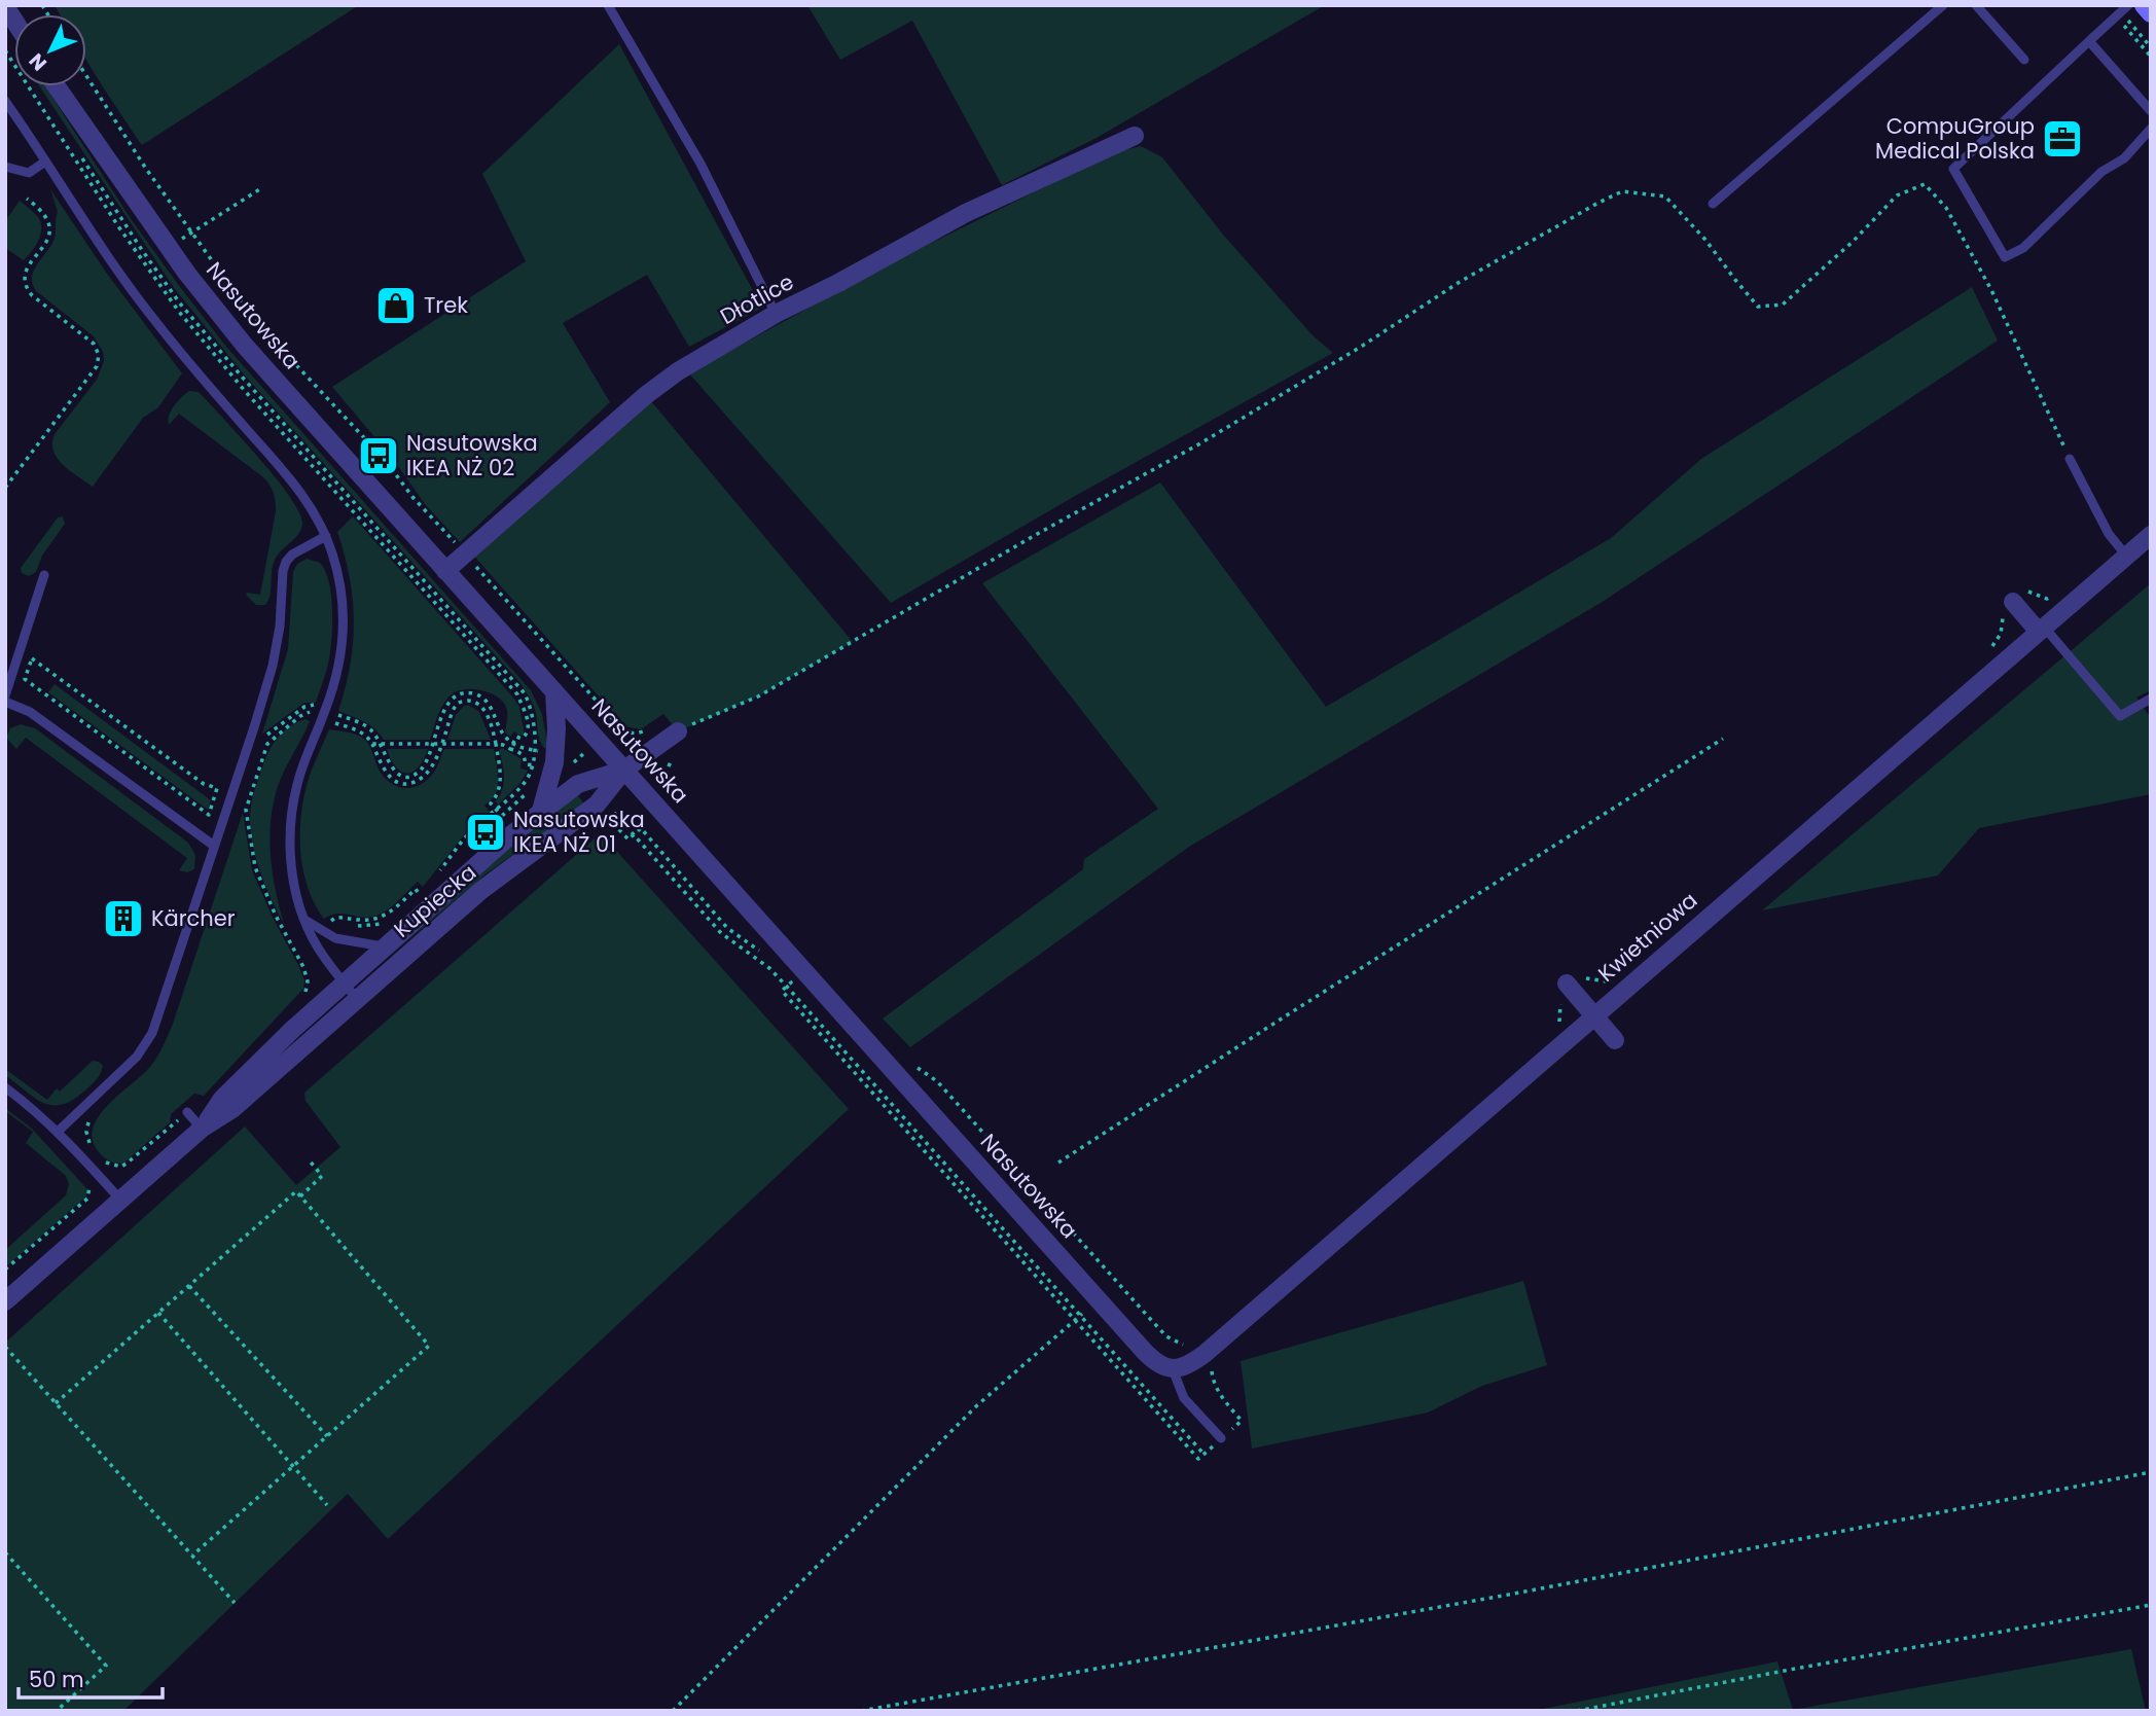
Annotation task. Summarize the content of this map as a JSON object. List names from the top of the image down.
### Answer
{
  "streets": {
    "street": [
      "Dłotlice",
      "Nasutowska",
      "Kupiecka",
      "Kwietniowa"
    ]
  },
  "crossings": [
    ["Dłotlice", "Nasutowska"],
    ["Nasutowska", "Kupiecka"],
    ["Nasutowska", "Kwietniowa"]
  ],
  "places": {
    "office": ["CompuGroup Medical Polska"],
    "shop": ["Trek"],
    "bus stop": ["Nasutowska IKEA NŻ 02", "Nasutowska IKEA NŻ 01"],
    "building": ["Kärcher"]
  },
  "scale_bar": "50 m",
  "north": "bottom left"
}
